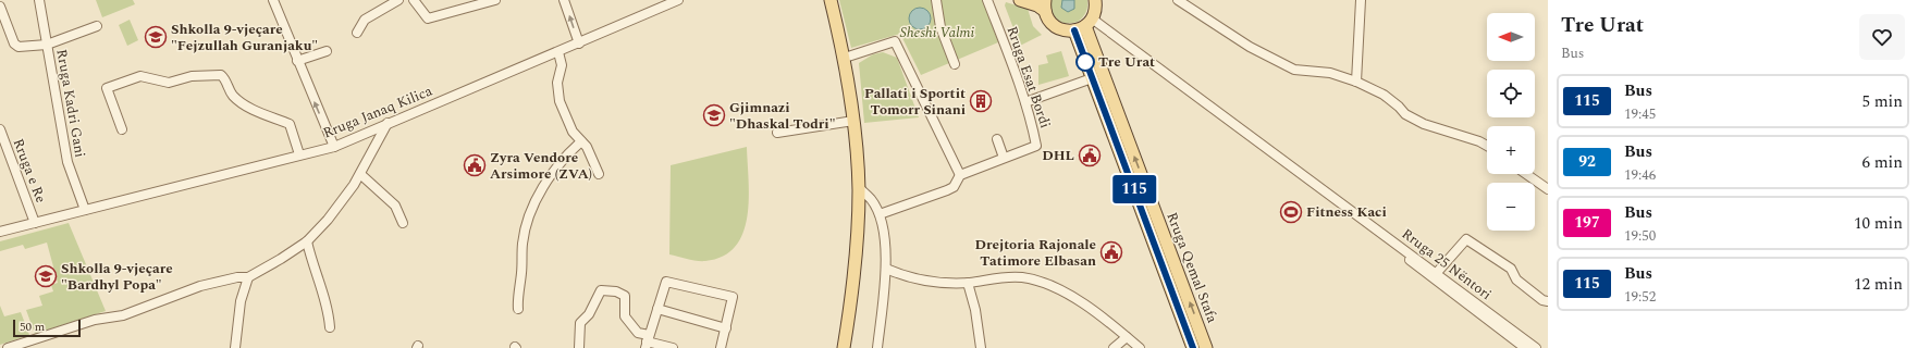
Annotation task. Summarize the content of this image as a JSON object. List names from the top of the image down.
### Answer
{
  "streets": {
    "main road": ["Rruga Qemal Stafa"],
    "street": [
      "Rruga Esat Bordi",
      "Rruga Kadri Gani",
      "Rruga Janaq Kilica",
      "Rruga e Re",
      "Rruga 25 Nëntori"
    ]
  },
  "crossings": [
    ["Rruga Kadri Gani", "Rruga Janaq Kilica"],
    ["Rruga Janaq Kilica", "Rruga e Re"],
    ["Rruga 25 Nëntori", "Rruga Qemal Stafa"]
  ],
  "parks": ["Sheshi Valmi"],
  "places": {
    "school or university": ["Shkolla 9-vjeçare \"Fejzullah Guranjaku\"", "Gjimnazi \"Dhaskal Todri\"", "Shkolla 9-vjeçare \"Bardhyl Popa\""],
    "other": ["Tre Urat"],
    "building": ["Pallati i Sportit Tomorr Sinani"],
    "public building": ["DHL", "Zyra Vendore Arsimore (ZVA)", "Drejtoria Rajonale Tatimore Elbasan"],
    "sports": ["Fitness Kaci"]
  },
  "lines": ["bus line 115"],
  "scale_bar": "50 m",
  "north": "left",
  "page": {
    "on_map": "115",
    "heading": ["Tre Urat", "Bus"],
    "map_buttons": ["+", "−"],
    "list": [
      {
        "mark": "115",
        "name": "Bus",
        "note": "19:45",
        "value": "5 min"
      },
      {
        "mark": "92",
        "name": "Bus",
        "note": "19:46",
        "value": "6 min"
      },
      {
        "mark": "197",
        "name": "Bus",
        "note": "19:50",
        "value": "10 min"
      },
      {
        "mark": "115",
        "name": "Bus",
        "note": "19:52",
        "value": "12 min"
      }
    ],
    "scale": "50 m"
  }
}
